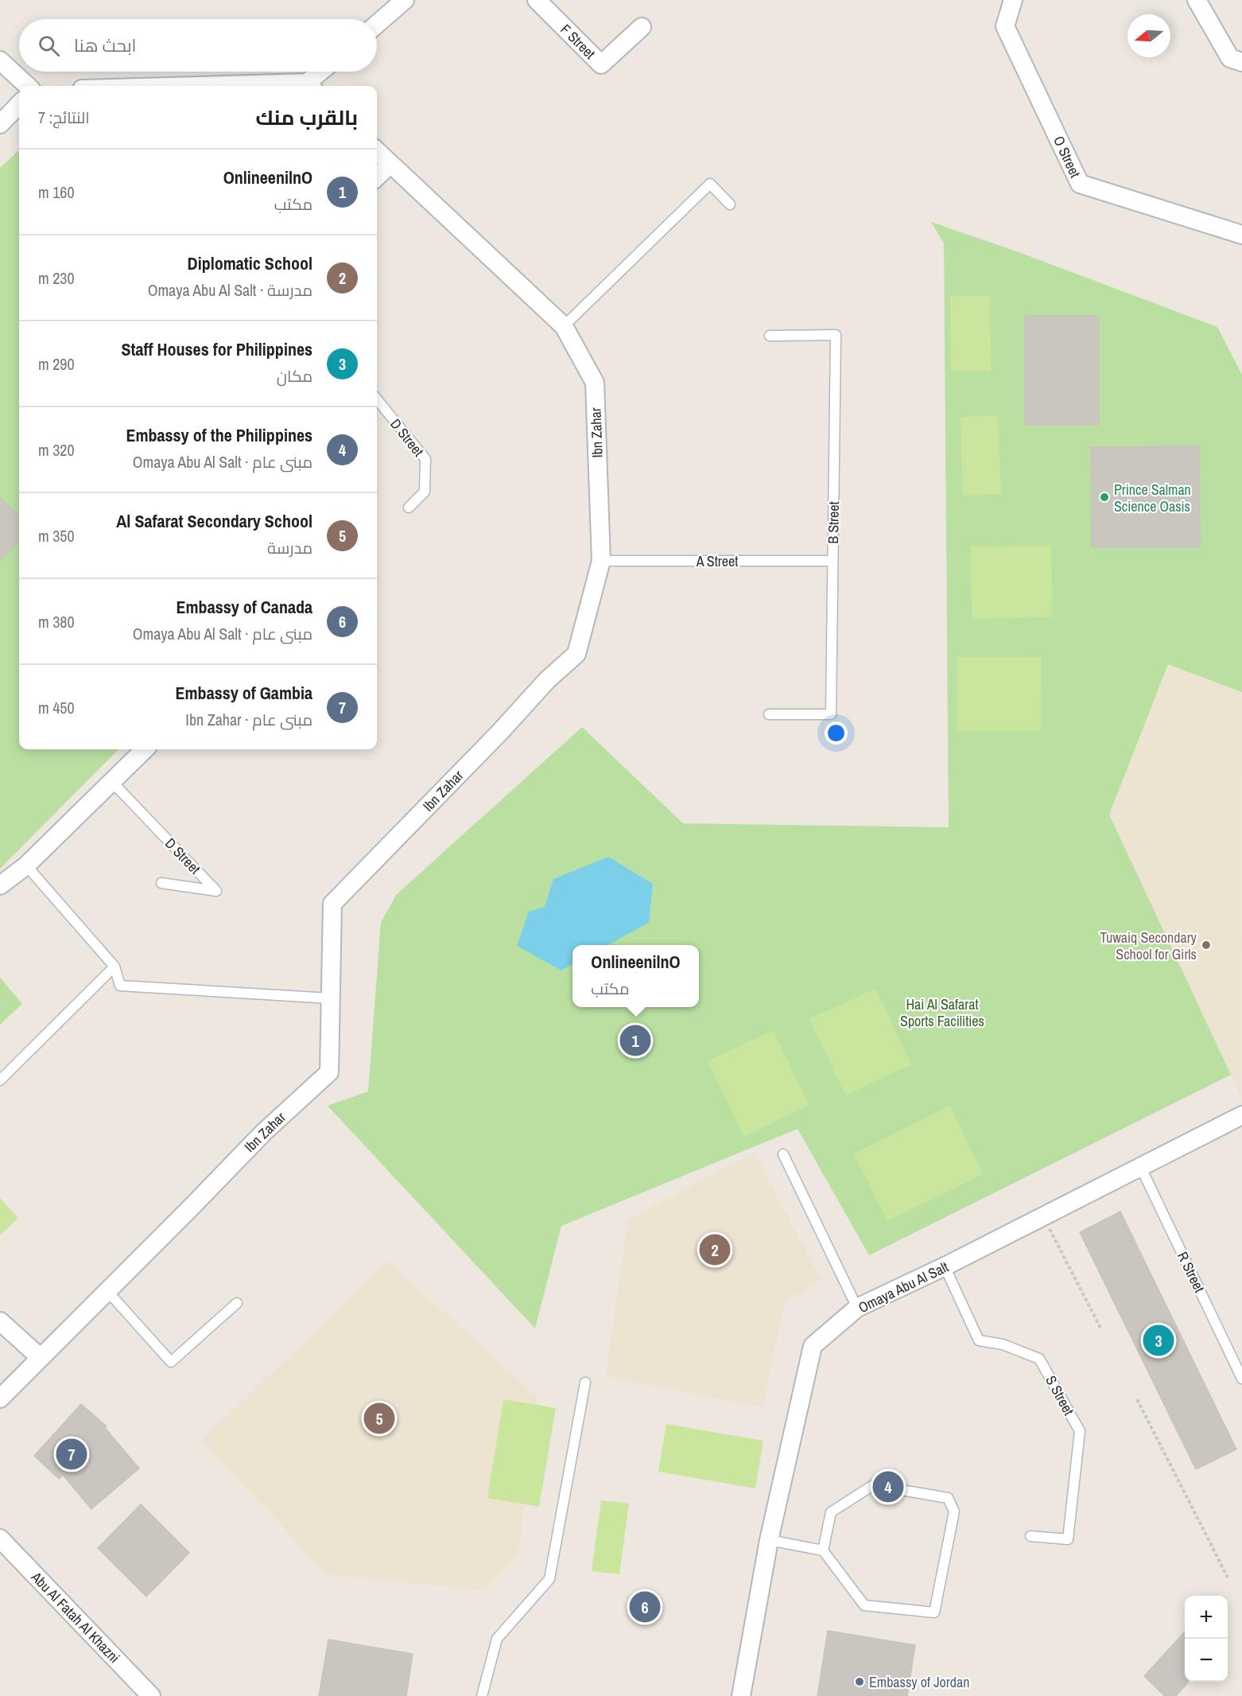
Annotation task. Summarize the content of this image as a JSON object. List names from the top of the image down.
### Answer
{
  "streets": {
    "street": [
      "F Street",
      "O Street",
      "Ibn Zahar",
      "Omaya Abu Al Salt",
      "Abu Al Fatah Al Khazni"
    ],
    "lane": [
      "D Street",
      "B Street",
      "A Street",
      "R Street",
      "S Street"
    ]
  },
  "crossings": [
    ["Ibn Zahar", "A Street"],
    ["B Street", "A Street"],
    ["R Street", "Omaya Abu Al Salt"],
    ["Omaya Abu Al Salt", "S Street"]
  ],
  "parks": ["Hai Al Safarat Sports Facilities"],
  "places": ["Prince Salman Science Oasis", "Tuwaiq Secondary School for Girls", "Embassy of Jordan"],
  "north": "left",
  "page": {
    "search": "ابحث هنا",
    "heading": ["بالقرب منك", "النتائج: 7"],
    "list": [
      {
        "mark": "1",
        "name": "OnlineenilnO",
        "note": "مكتب",
        "value": "160 m"
      },
      {
        "mark": "2",
        "name": "Diplomatic School",
        "note": "مدرسة · Omaya Abu Al Salt",
        "value": "230 m"
      },
      {
        "mark": "3",
        "name": "Staff Houses for Philippines",
        "note": "مكان",
        "value": "290 m"
      },
      {
        "mark": "4",
        "name": "Embassy of the Philippines",
        "note": "مبنى عام · Omaya Abu Al Salt",
        "value": "320 m"
      },
      {
        "mark": "5",
        "name": "Al Safarat Secondary School",
        "note": "مدرسة",
        "value": "350 m"
      },
      {
        "mark": "6",
        "name": "Embassy of Canada",
        "note": "مبنى عام · Omaya Abu Al Salt",
        "value": "380 m"
      },
      {
        "mark": "7",
        "name": "Embassy of Gambia",
        "note": "مبنى عام · Ibn Zahar",
        "value": "450 m"
      }
    ],
    "popup": ["OnlineenilnO", "مكتب"],
    "pins": [
      "1",
      "2",
      "3",
      "5",
      "7",
      "4",
      "6"
    ],
    "map_buttons": ["+", "−"]
  }
}
